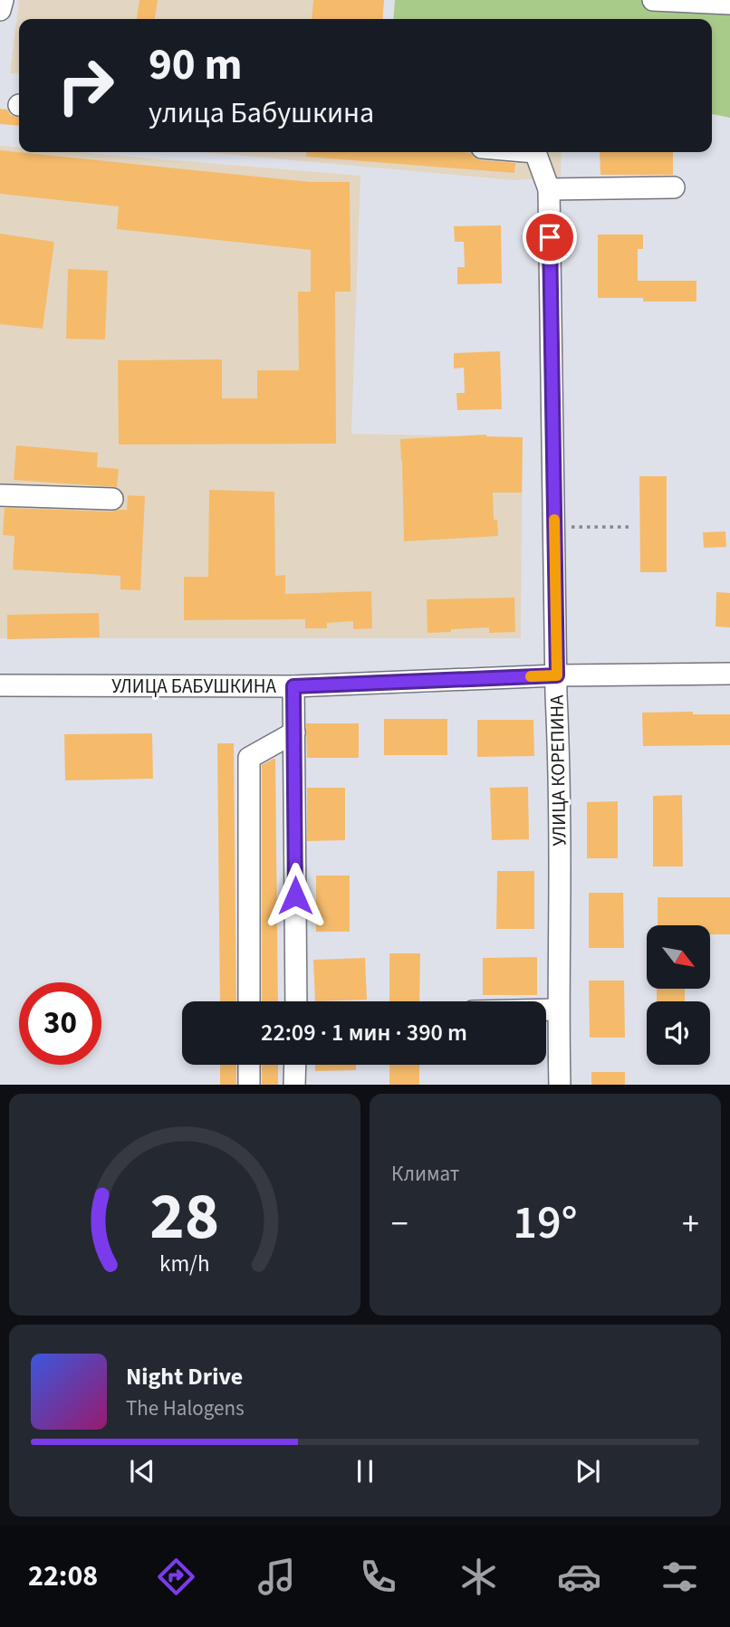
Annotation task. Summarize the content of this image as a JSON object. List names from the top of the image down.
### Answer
{
  "streets": {
    "street": ["УЛИЦА БАБУШКИНА", "УЛИЦА КОРЕПИНА"]
  },
  "crossings": [
    ["УЛИЦА БАБУШКИНА", "УЛИЦА КОРЕПИНА"]
  ],
  "north": "bottom right",
  "page": {
    "turn": ["90 m", "улица Бабушкина"],
    "limit": "30",
    "trip": "22:09 · 1 мин · 390 m",
    "tile": "Климат",
    "heat": ["−", "19°", "+"],
    "song": ["Night Drive", "The Halogens"],
    "tabs": "22:08",
    "gauge": ["28", "km/h"]
  }
}
